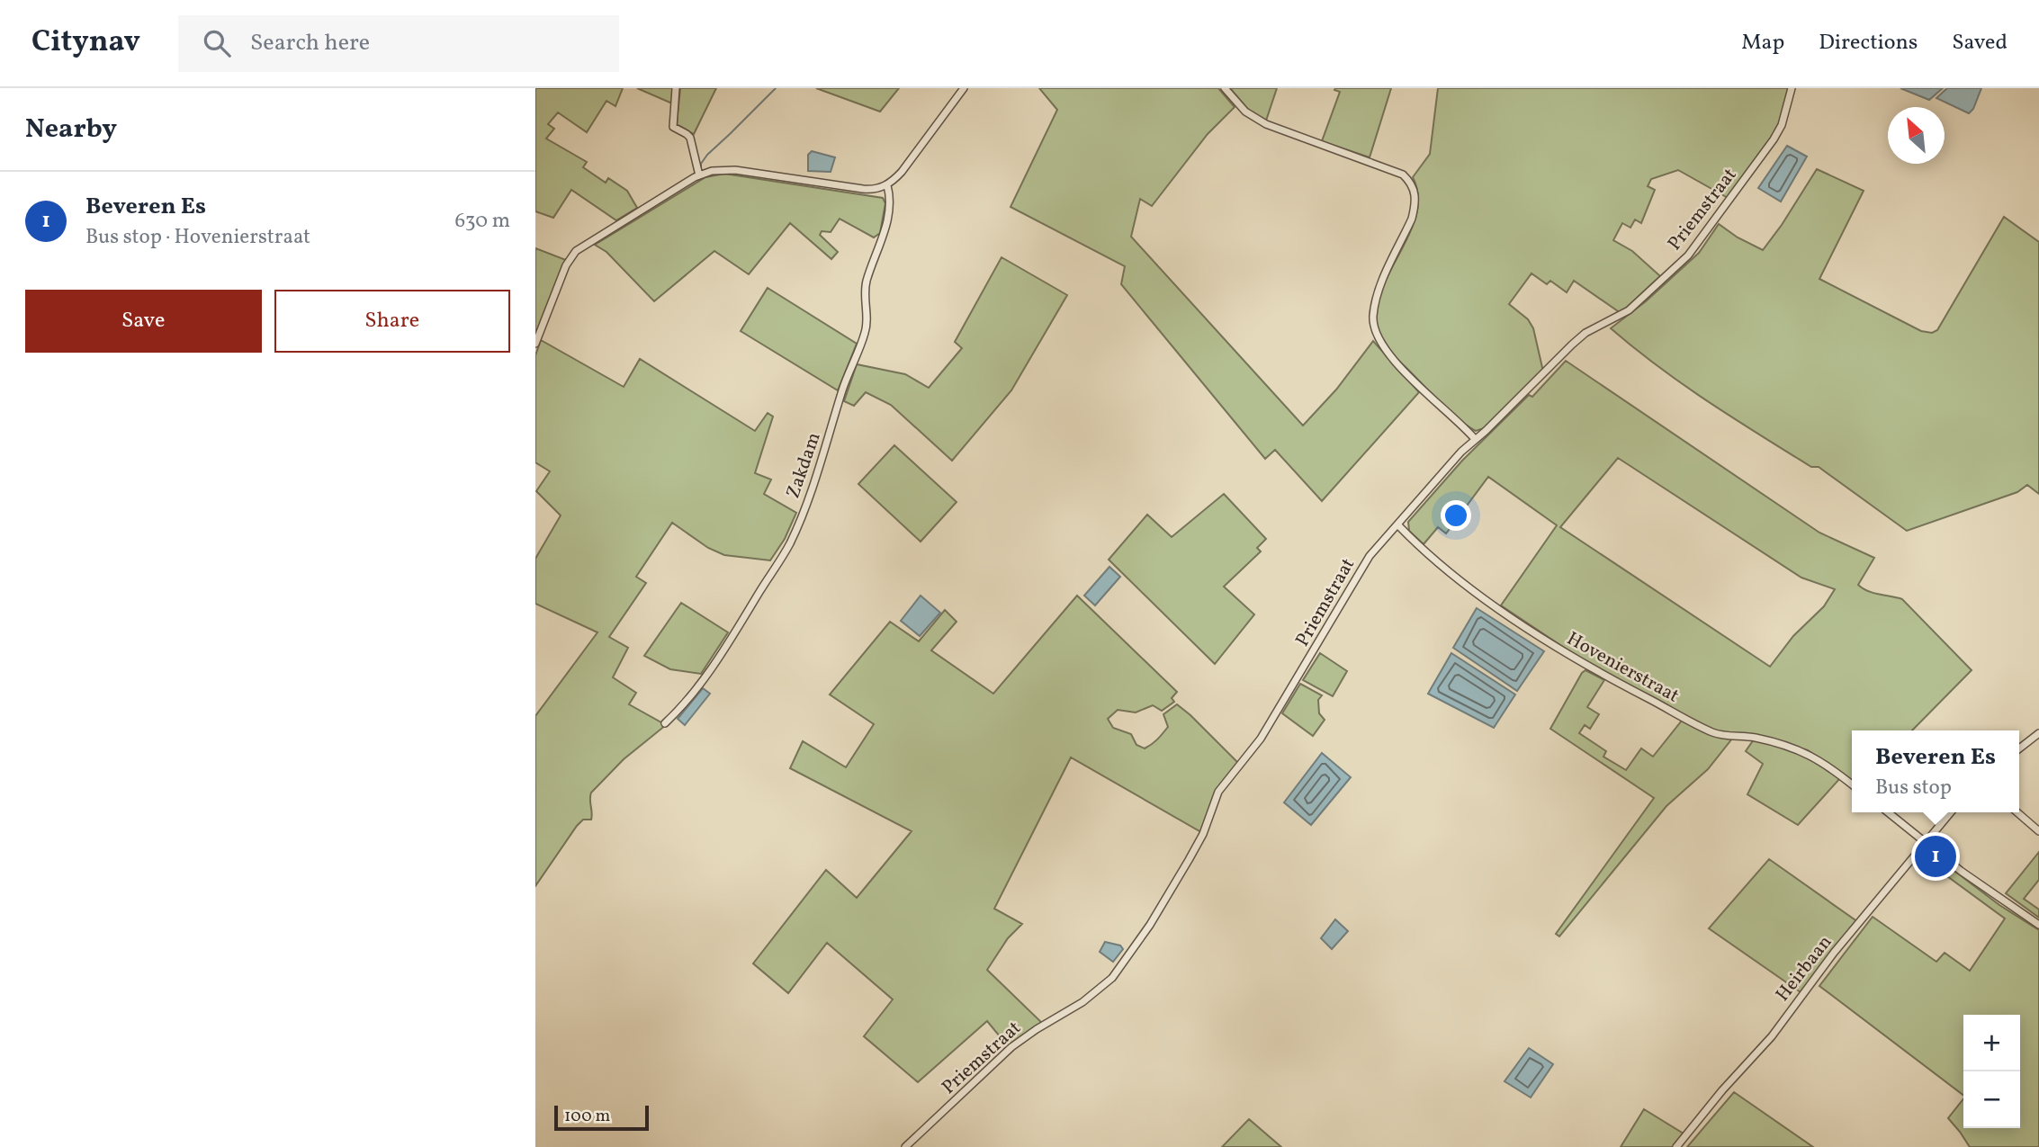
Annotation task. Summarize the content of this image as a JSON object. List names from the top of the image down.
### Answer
{
  "streets": {
    "street": [
      "Priemstraat",
      "Zakdam",
      "Hovenierstraat",
      "Heirbaan"
    ]
  },
  "crossings": [
    ["Priemstraat", "Hovenierstraat"]
  ],
  "scale_bar": "100 m",
  "north": "top left",
  "page": {
    "header": "Citynav",
    "search": "Search here",
    "nav": ["Map", "Directions", "Saved"],
    "heading": "Nearby",
    "list": [
      {
        "mark": "1",
        "name": "Beveren Es",
        "note": "Bus stop · Hovenierstraat",
        "value": "630 m"
      }
    ],
    "buttons": ["Save", "Share"],
    "popup": ["Beveren Es", "Bus stop"],
    "pins": "1",
    "map_buttons": ["+", "−"],
    "scale": "100 m"
  }
}
